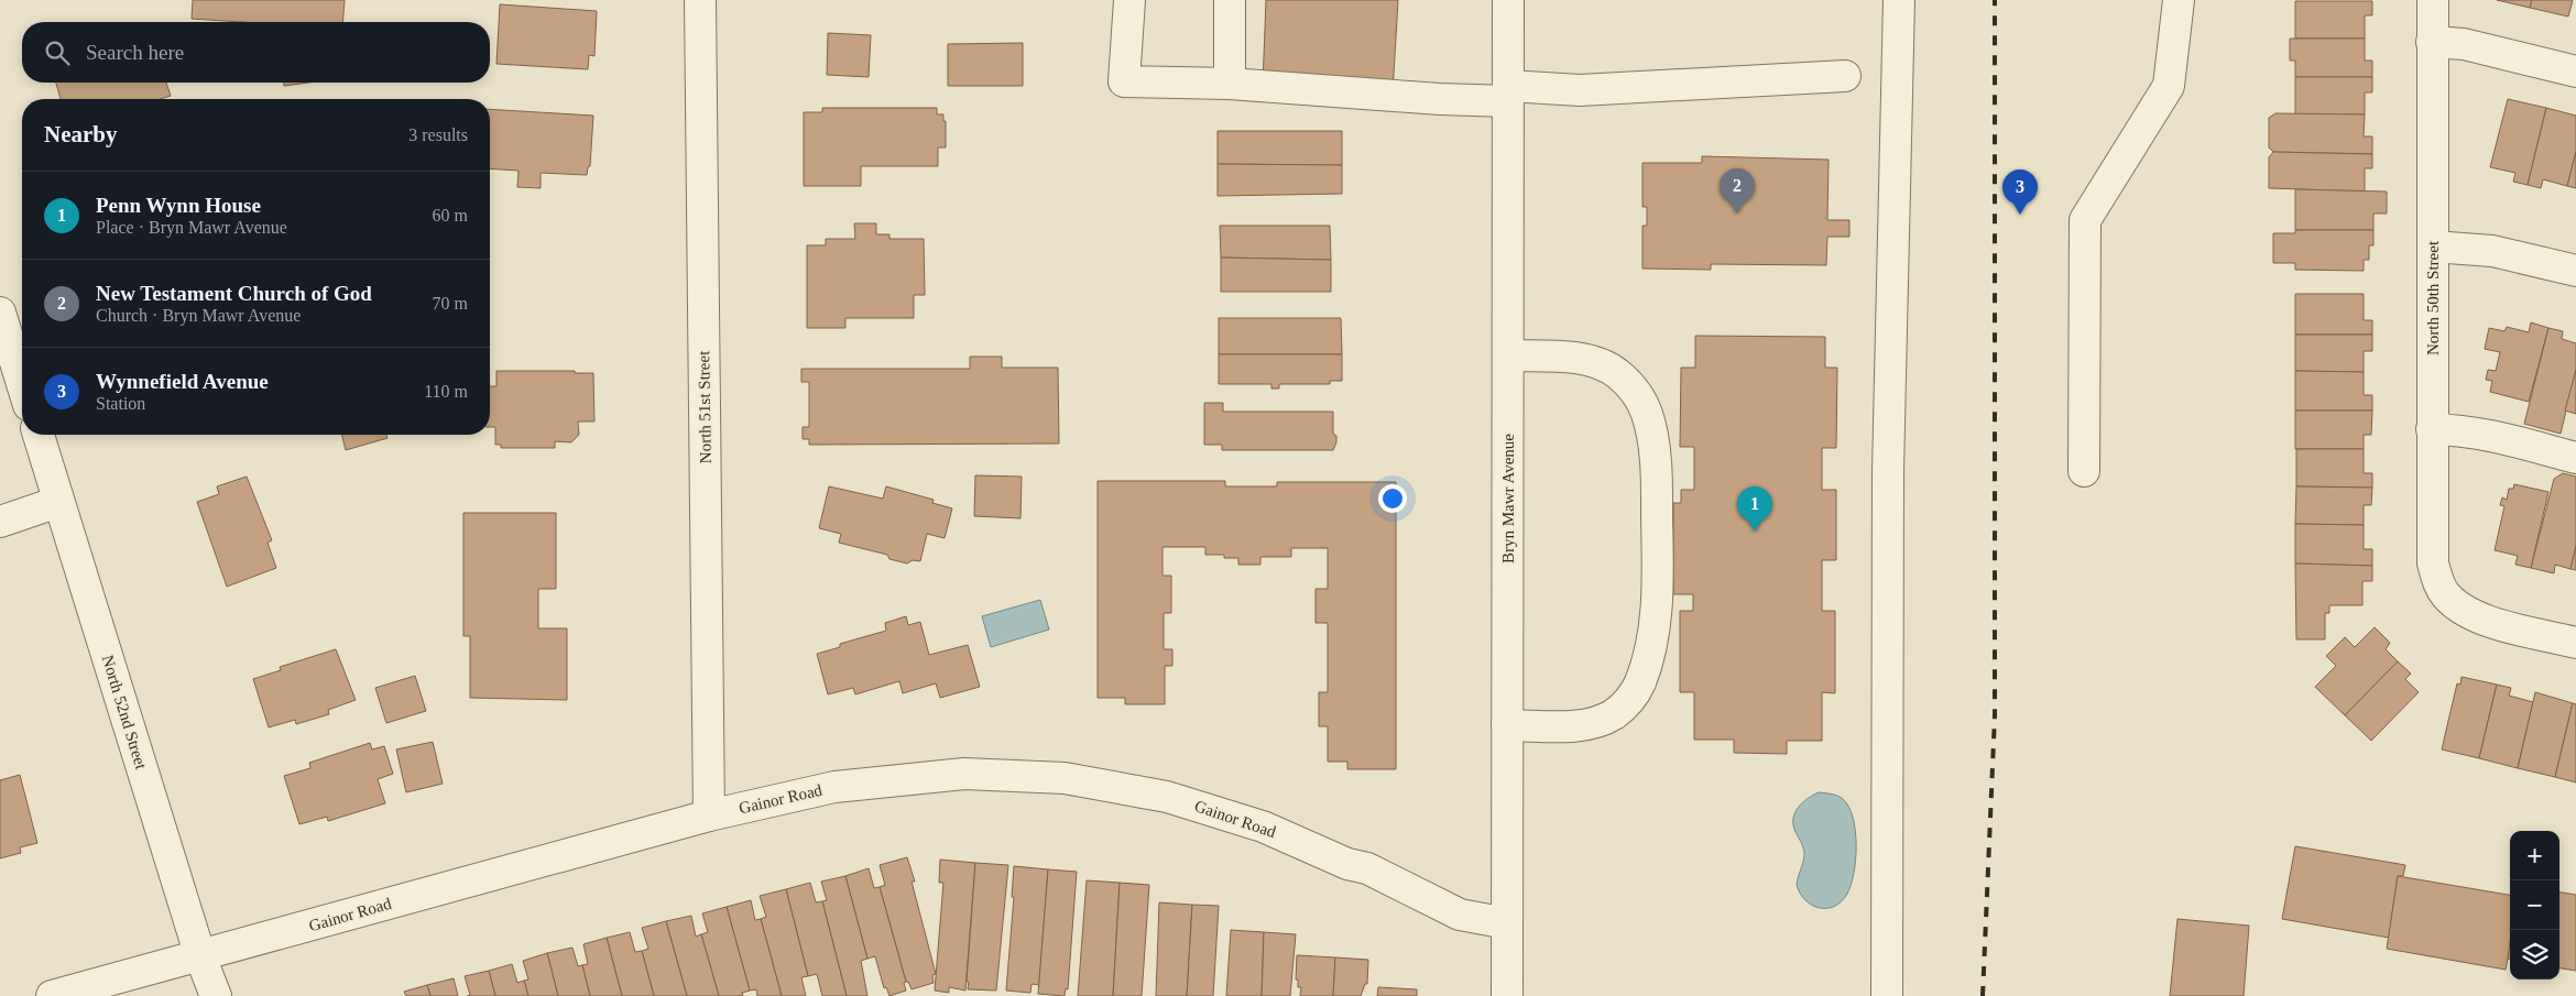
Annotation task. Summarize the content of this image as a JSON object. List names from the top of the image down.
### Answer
{
  "streets": {
    "street": [
      "North 50th Street",
      "North 51st Street",
      "Bryn Mawr Avenue",
      "North 52nd Street",
      "Gainor Road"
    ]
  },
  "crossings": [
    ["North 51st Street", "Gainor Road"],
    ["Bryn Mawr Avenue", "Gainor Road"],
    ["North 52nd Street", "Gainor Road"]
  ],
  "page": {
    "search": "Search here",
    "heading": ["Nearby", "3 results"],
    "pins": ["2", "3", "1"],
    "list": [
      {
        "mark": "1",
        "name": "Penn Wynn House",
        "note": "Place · Bryn Mawr Avenue",
        "value": "60 m"
      },
      {
        "mark": "2",
        "name": "New Testament Church of God",
        "note": "Church · Bryn Mawr Avenue",
        "value": "70 m"
      },
      {
        "mark": "3",
        "name": "Wynnefield Avenue",
        "note": "Station",
        "value": "110 m"
      }
    ],
    "map_buttons": ["+", "−"]
  }
}
